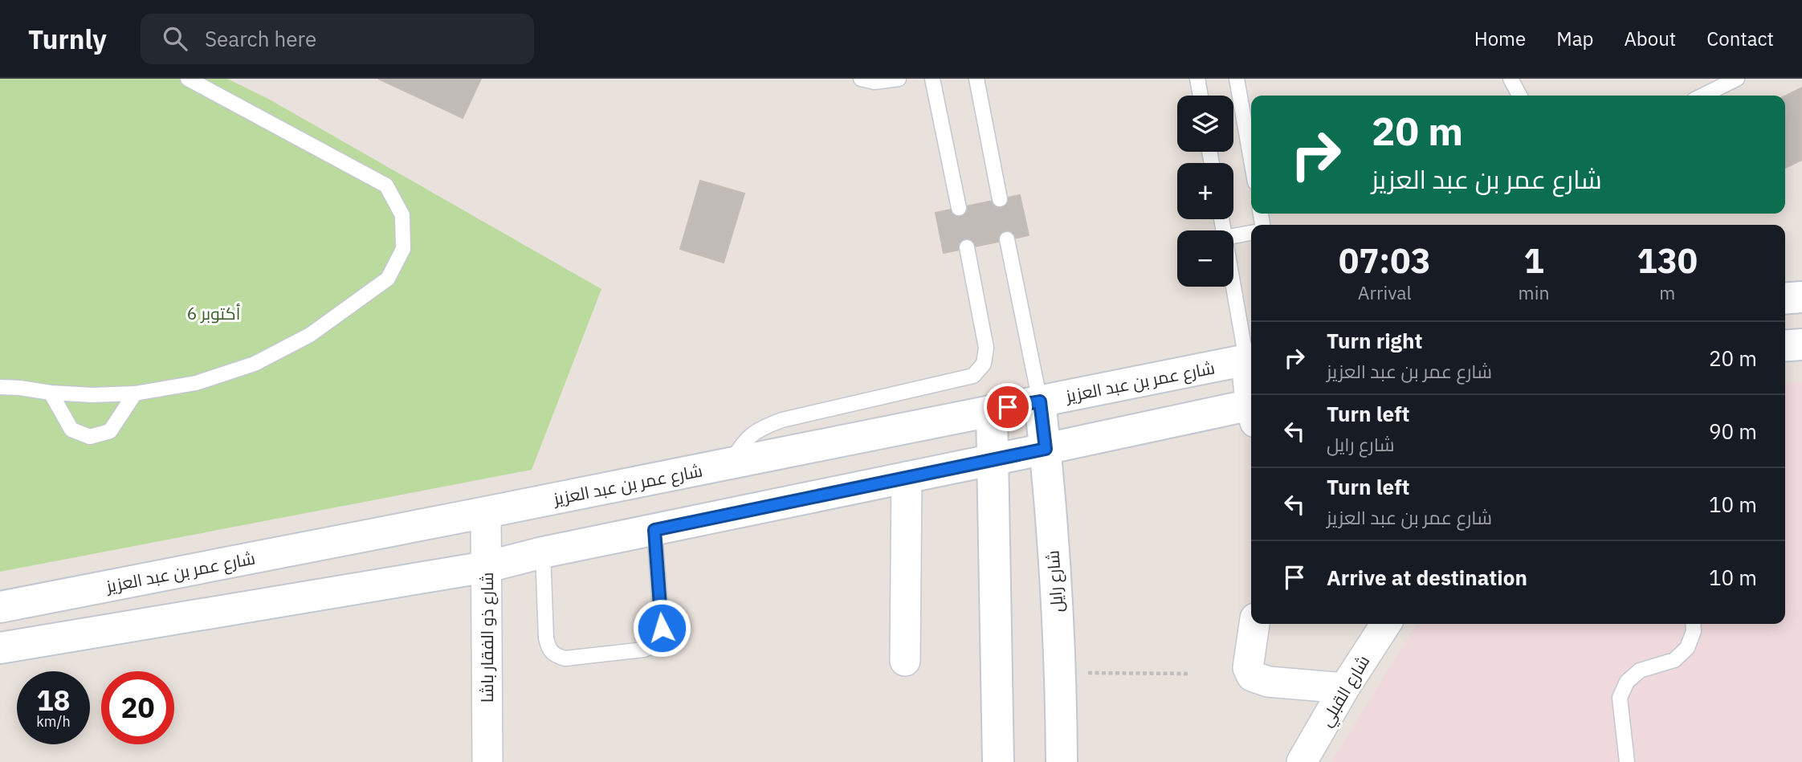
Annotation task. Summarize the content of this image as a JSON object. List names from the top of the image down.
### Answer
{
  "streets": {
    "main road": ["شارع عمر بن عبد العزيز", "شارع رايل"],
    "street": ["شارع ذو الفقار باشا", "شارع القبلي"]
  },
  "crossings": [
    ["شارع عمر بن عبد العزيز", "شارع رايل"],
    ["شارع عمر بن عبد العزيز", "شارع ذو الفقار باشا"]
  ],
  "parks": ["6 أكتوبر"],
  "page": {
    "header": "Turnly",
    "search": "Search here",
    "nav": [
      "Home",
      "Map",
      "About",
      "Contact"
    ],
    "map_buttons": ["+", "−"],
    "turn": ["20 m", "شارع عمر بن عبد العزيز"],
    "eta": [
      "07:03",
      "Arrival",
      "1",
      "min",
      "130",
      "m"
    ],
    "list": [
      {
        "name": "Turn right",
        "note": "شارع عمر بن عبد العزيز",
        "value": "20 m"
      },
      {
        "name": "Turn left",
        "note": "شارع رايل",
        "value": "90 m"
      },
      {
        "name": "Turn left",
        "note": "شارع عمر بن عبد العزيز",
        "value": "10 m"
      },
      {
        "name": "Arrive at destination",
        "value": "10 m"
      }
    ],
    "speed": "18 km/h",
    "limit": "20"
  }
}
